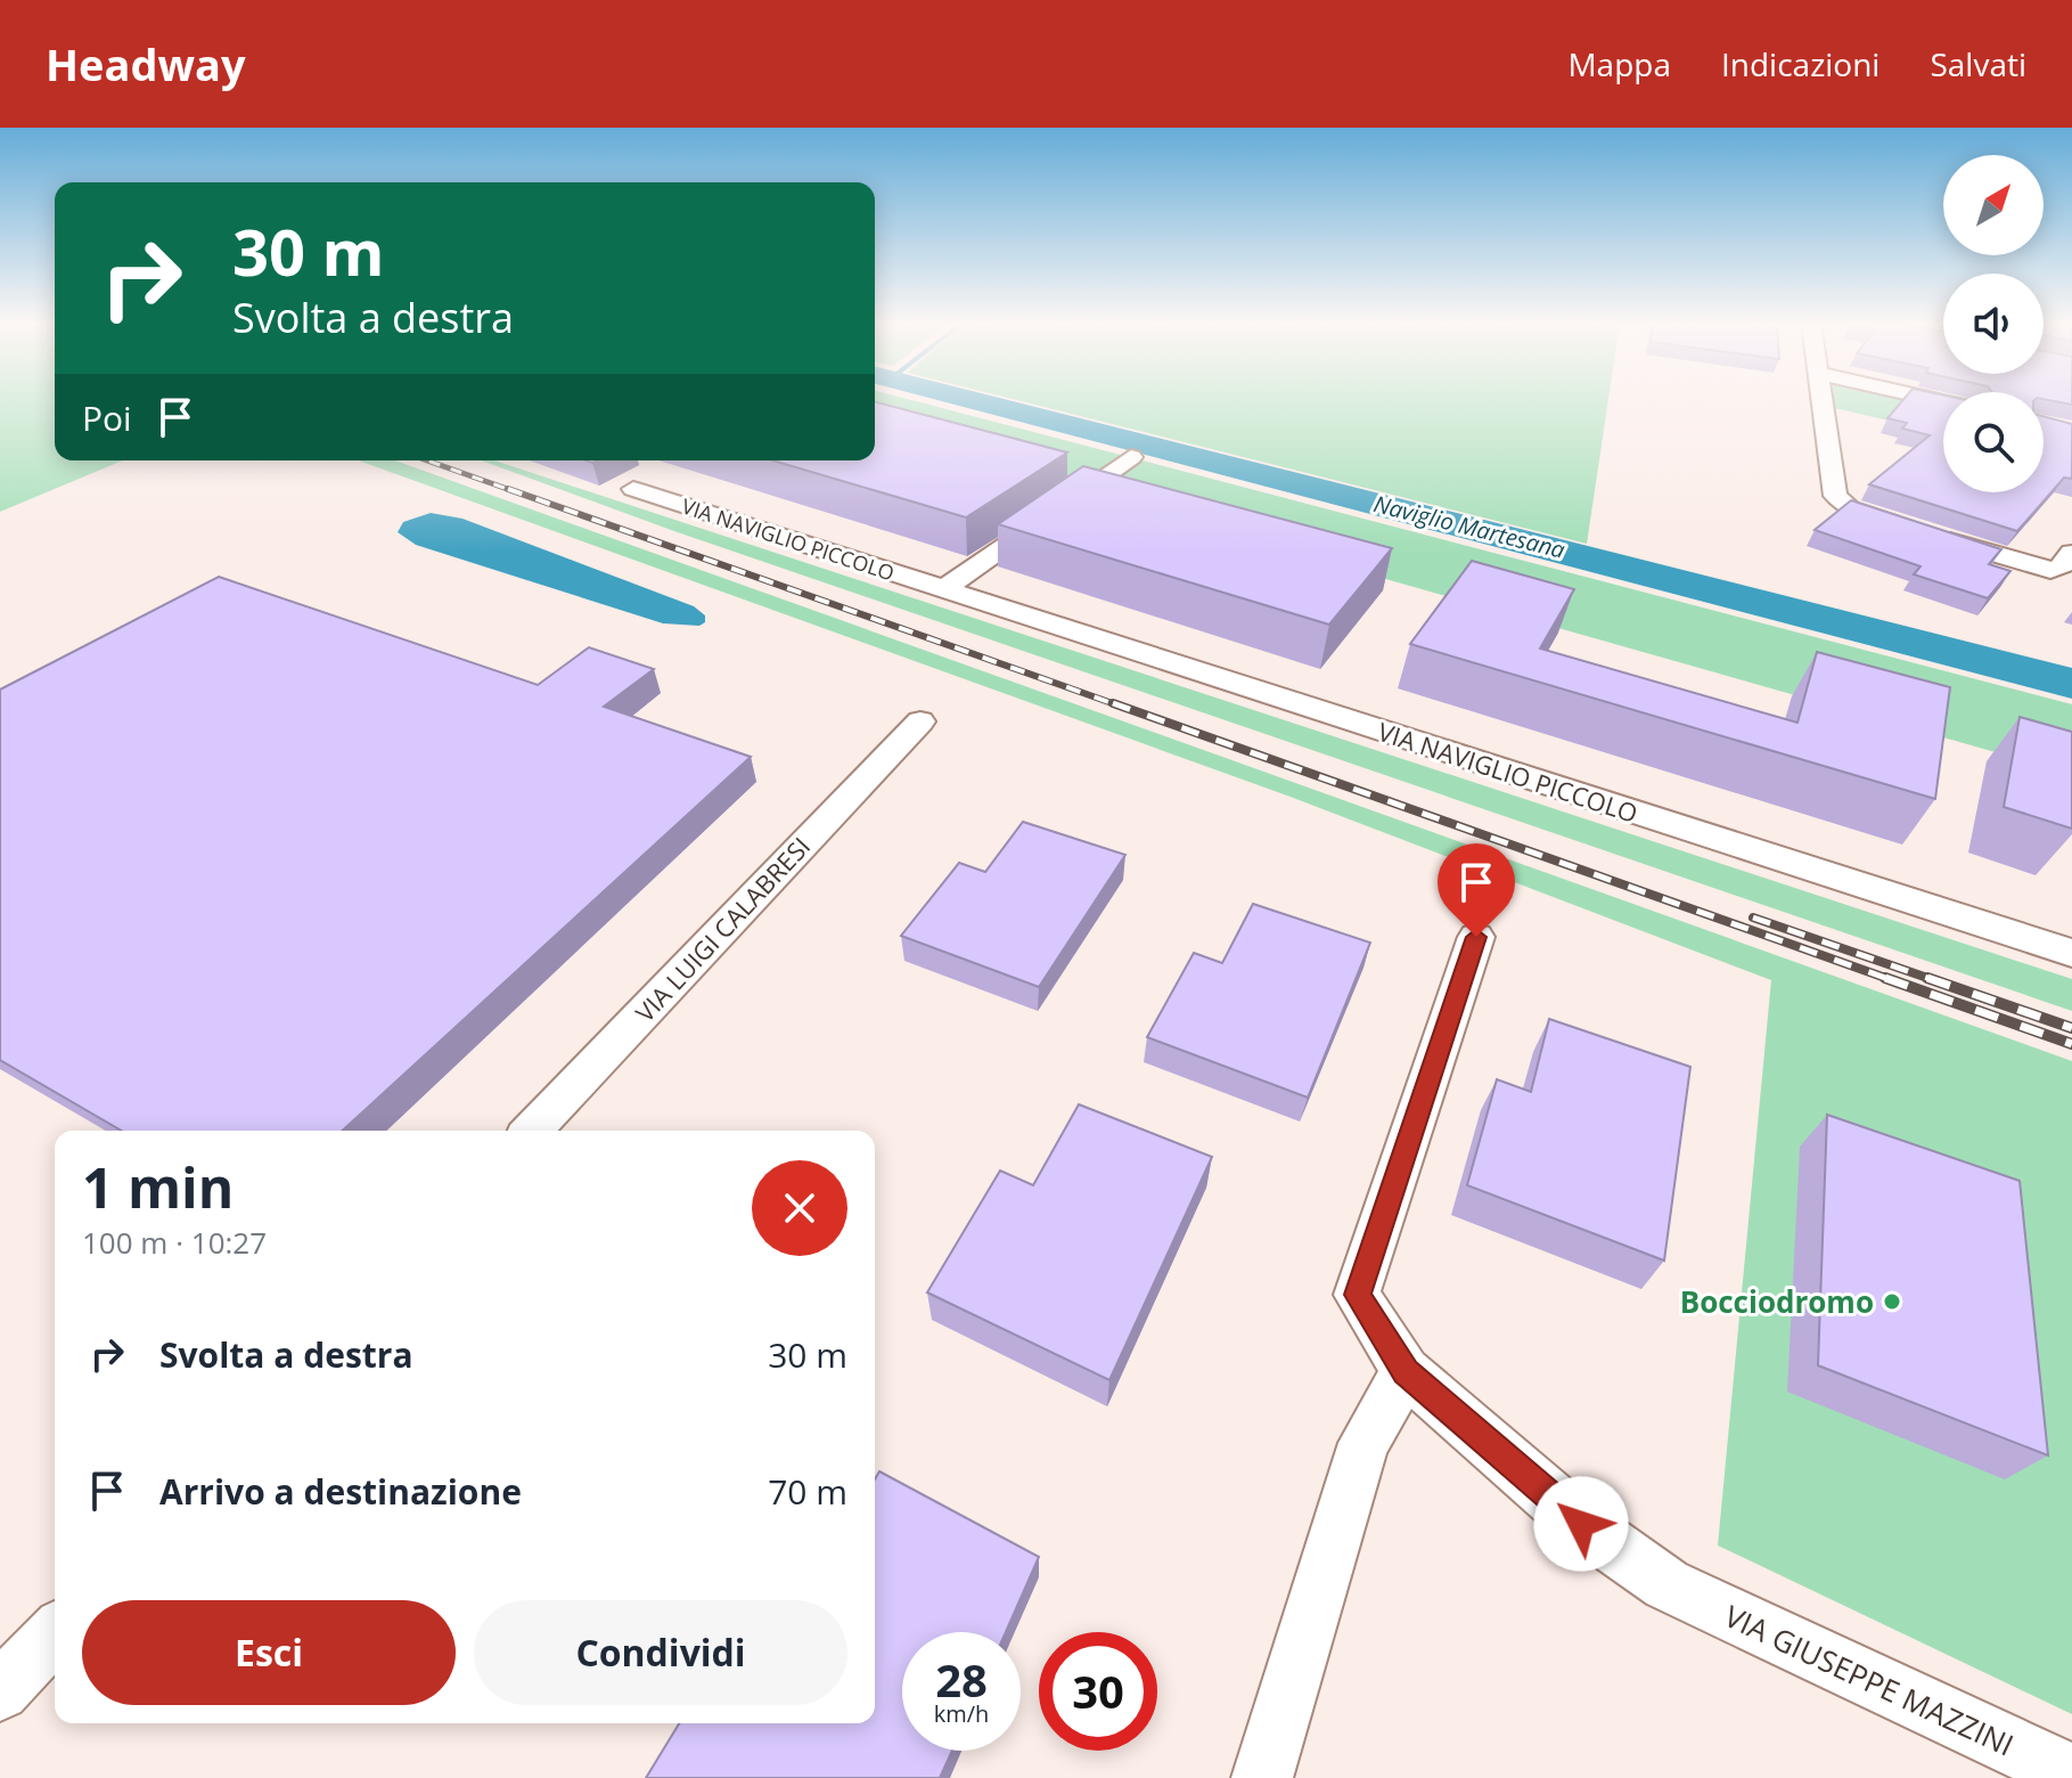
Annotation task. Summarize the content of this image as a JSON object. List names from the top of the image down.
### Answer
{
  "streets": {
    "street": ["VIA NAVIGLIO PICCOLO", "VIA LUIGI CALABRESI", "VIA GIUSEPPE MAZZINI"]
  },
  "water": ["Naviglio Martesana"],
  "places": ["Bocciodromo"],
  "north": "top right",
  "page": {
    "header": "Headway",
    "nav": ["Mappa", "Indicazioni", "Salvati"],
    "turn": ["30 m", "Svolta a destra"],
    "then": "Poi",
    "heading": ["1 min", "100 m · 10:27"],
    "list": [
      {
        "name": "Svolta a destra",
        "value": "30 m"
      },
      {
        "name": "Arrivo a destinazione",
        "value": "70 m"
      }
    ],
    "buttons": ["Esci", "Condividi"],
    "speed": "28 km/h",
    "limit": "30"
  }
}
